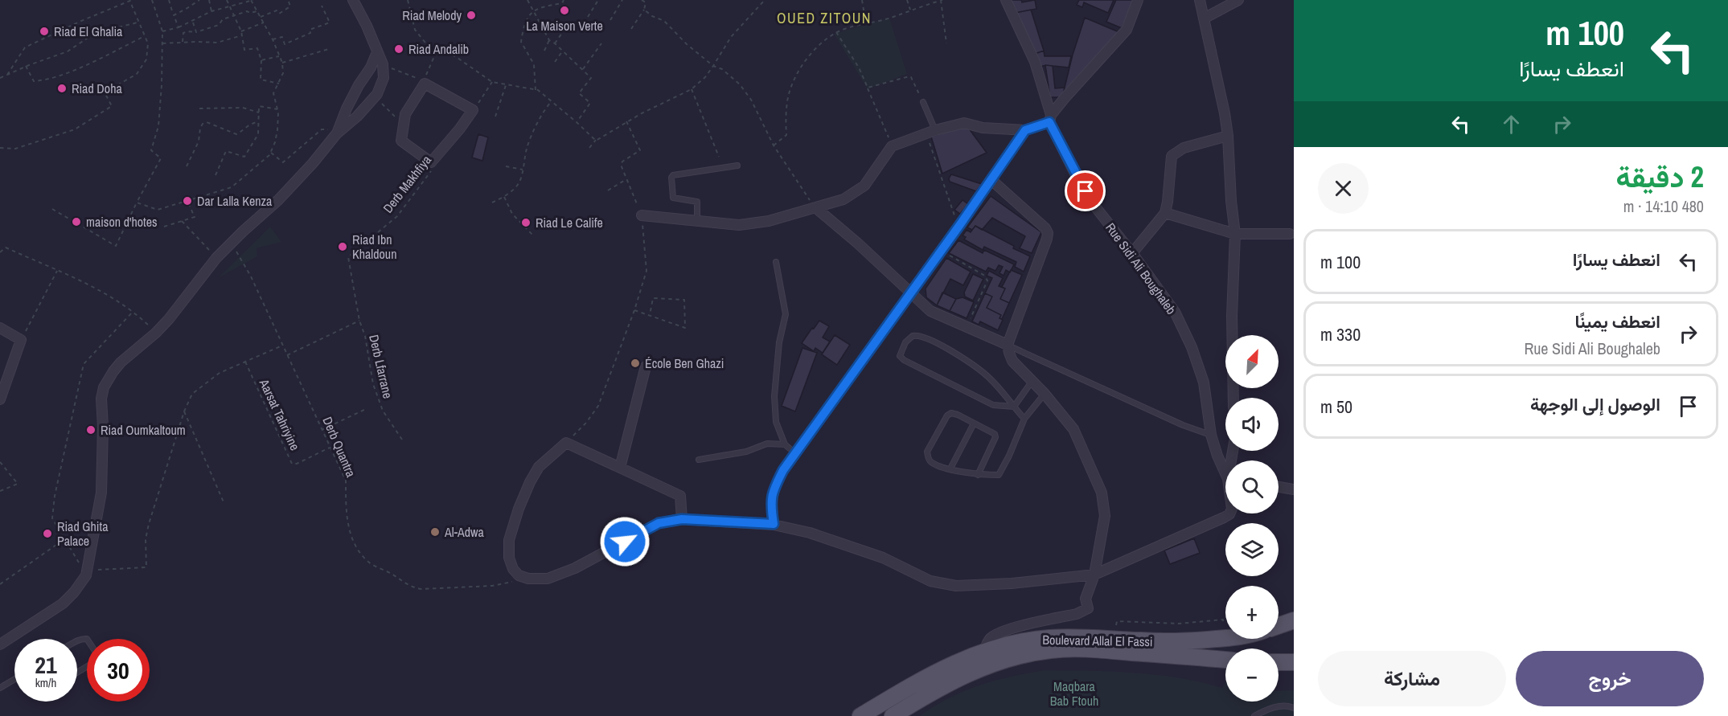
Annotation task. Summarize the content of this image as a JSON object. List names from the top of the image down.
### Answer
{
  "streets": {
    "main road": ["Boulevard Allal El Fassi"],
    "street": ["Rue Sidi Ali Boughaleb"],
    "path": [
      "Derb Makhfiya",
      "Derb Lfarrane",
      "Aarsat Tahriyine",
      "Derb Quantra"
    ]
  },
  "crossings": [
    ["Derb Makhfiya", "Derb Lfarrane"],
    ["Aarsat Tahriyine", "Derb Quantra"]
  ],
  "districts": ["OUED ZITOUN"],
  "parks": ["Maqbara Bab Ftouh"],
  "places": [
    "La Maison Verte",
    "Riad Melody",
    "Riad El Ghalia",
    "Riad Andalib",
    "Riad Doha",
    "Dar Lalla Kenza",
    "maison d'hotes",
    "Riad Le Calife",
    "Riad Ibn Khaldoun",
    "École Ben Ghazi",
    "Riad Oumkaltoum",
    "Al-Adwa",
    "Riad Ghita Palace"
  ],
  "north": "top right",
  "page": {
    "turn": ["100 m", "انعطف يسارًا"],
    "heading": ["2 دقيقة", "480 m · 14:10"],
    "list": [
      {
        "name": "انعطف يسارًا",
        "value": "100 m"
      },
      {
        "name": "انعطف يمينًا",
        "note": "Rue Sidi Ali Boughaleb",
        "value": "330 m"
      },
      {
        "name": "الوصول إلى الوجهة",
        "value": "50 m"
      }
    ],
    "map_buttons": ["+", "−"],
    "speed": "21 km/h",
    "limit": "30",
    "buttons": ["خروج", "مشاركة"]
  }
}
